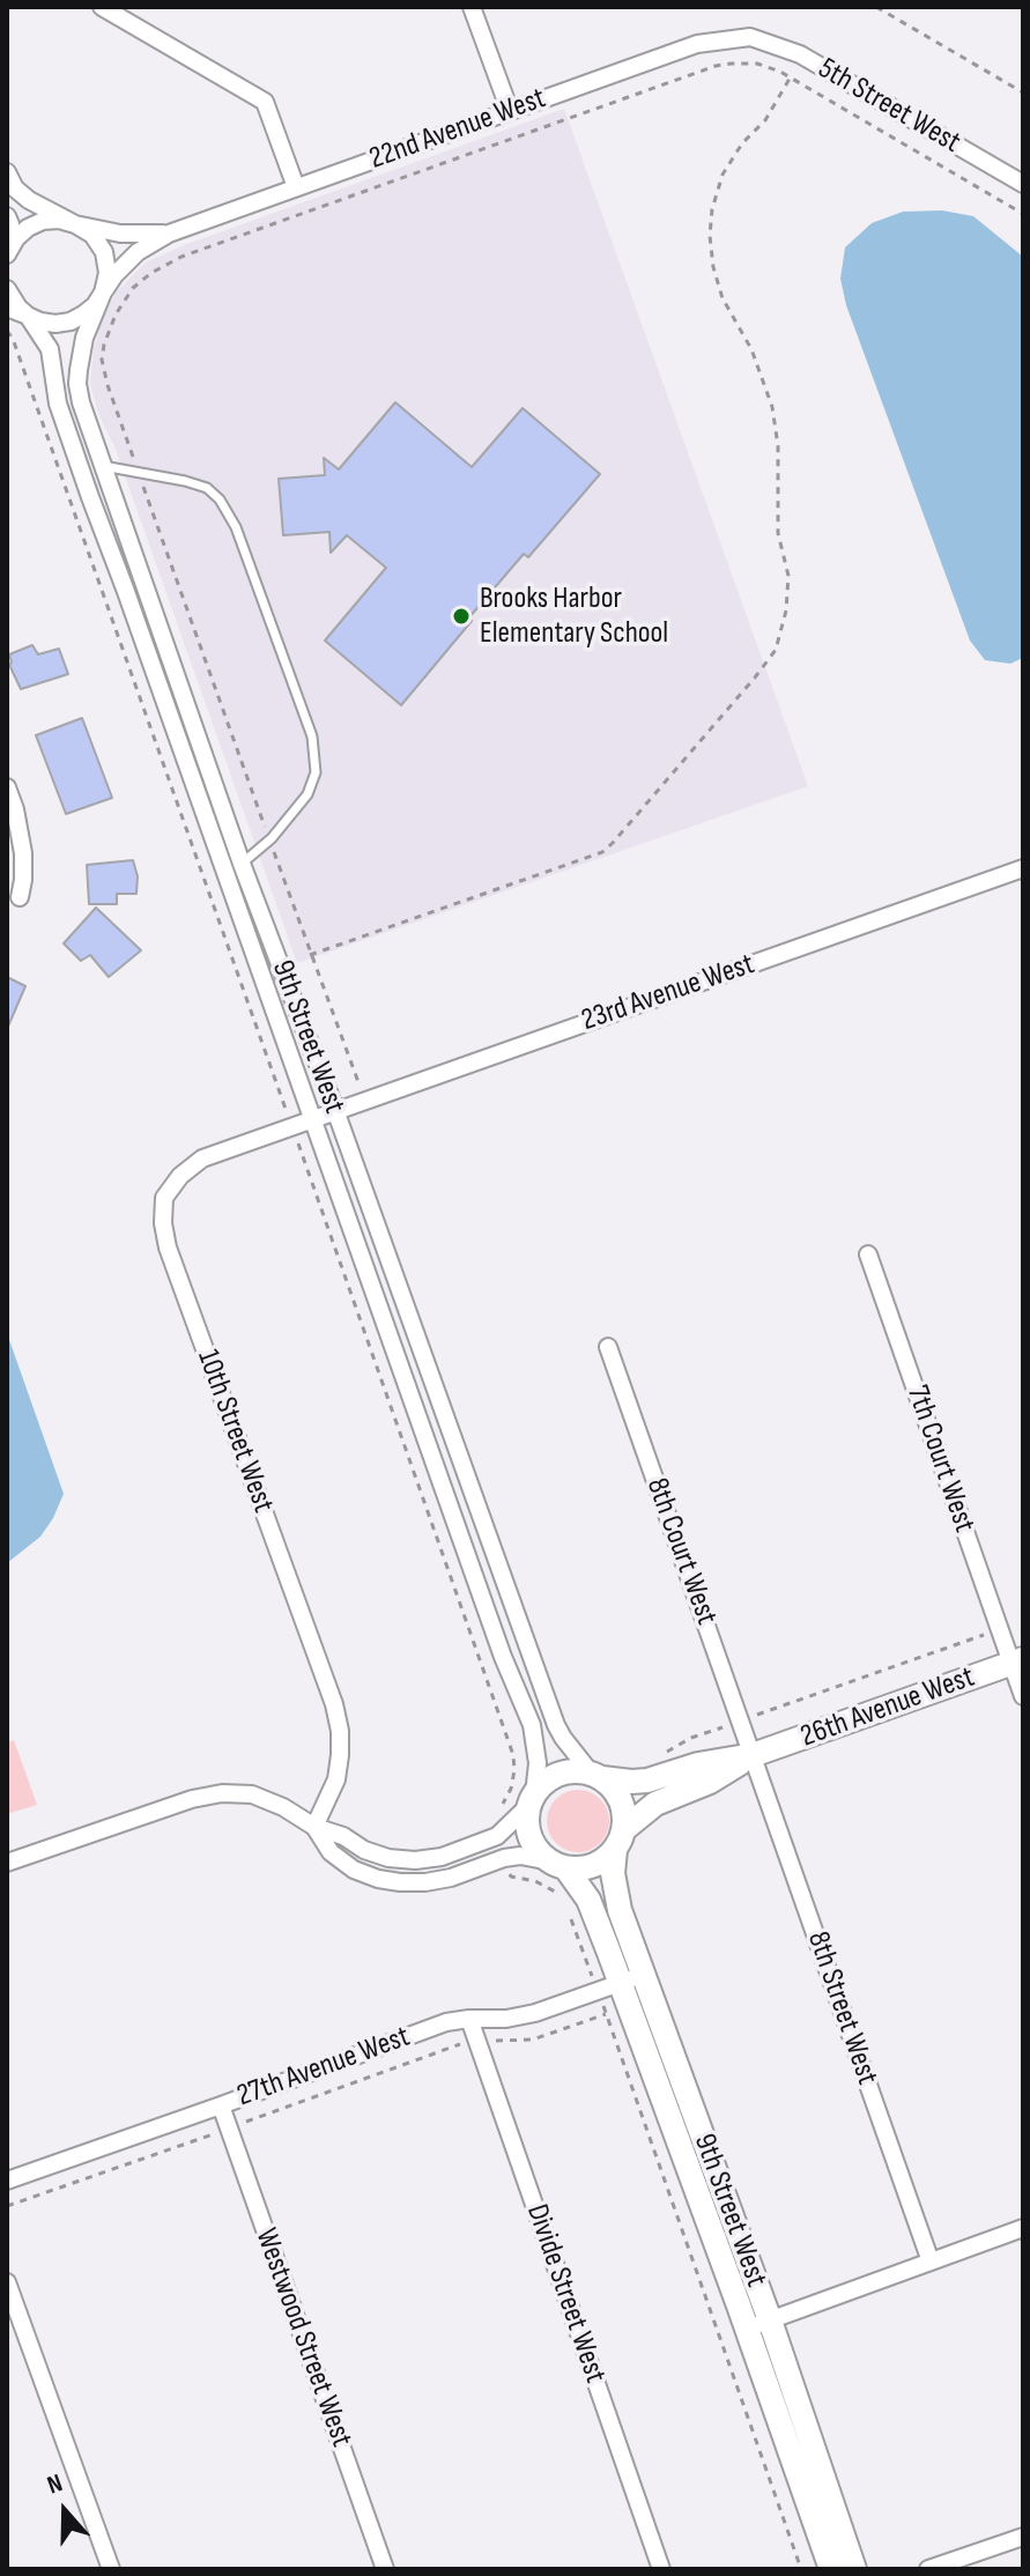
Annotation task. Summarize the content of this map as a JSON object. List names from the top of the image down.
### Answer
{
  "streets": {
    "street": [
      "5th Street West",
      "22nd Avenue West",
      "23rd Avenue West",
      "9th Street West",
      "10th Street West",
      "7th Court West",
      "8th Court West",
      "26th Avenue West",
      "8th Street West",
      "27th Avenue West",
      "Divide Street West",
      "Westwood Street West"
    ]
  },
  "crossings": [
    ["5th Street West", "22nd Avenue West"],
    ["22nd Avenue West", "9th Street West"],
    ["23rd Avenue West", "9th Street West"],
    ["23rd Avenue West", "10th Street West"],
    ["9th Street West", "10th Street West"],
    ["9th Street West", "26th Avenue West"],
    ["9th Street West", "27th Avenue West"],
    ["7th Court West", "26th Avenue West"],
    ["8th Court West", "26th Avenue West"],
    ["8th Court West", "8th Street West"],
    ["26th Avenue West", "8th Street West"],
    ["27th Avenue West", "Divide Street West"],
    ["27th Avenue West", "Westwood Street West"]
  ],
  "places": ["Brooks Harbor Elementary School"],
  "north": "top"
}
